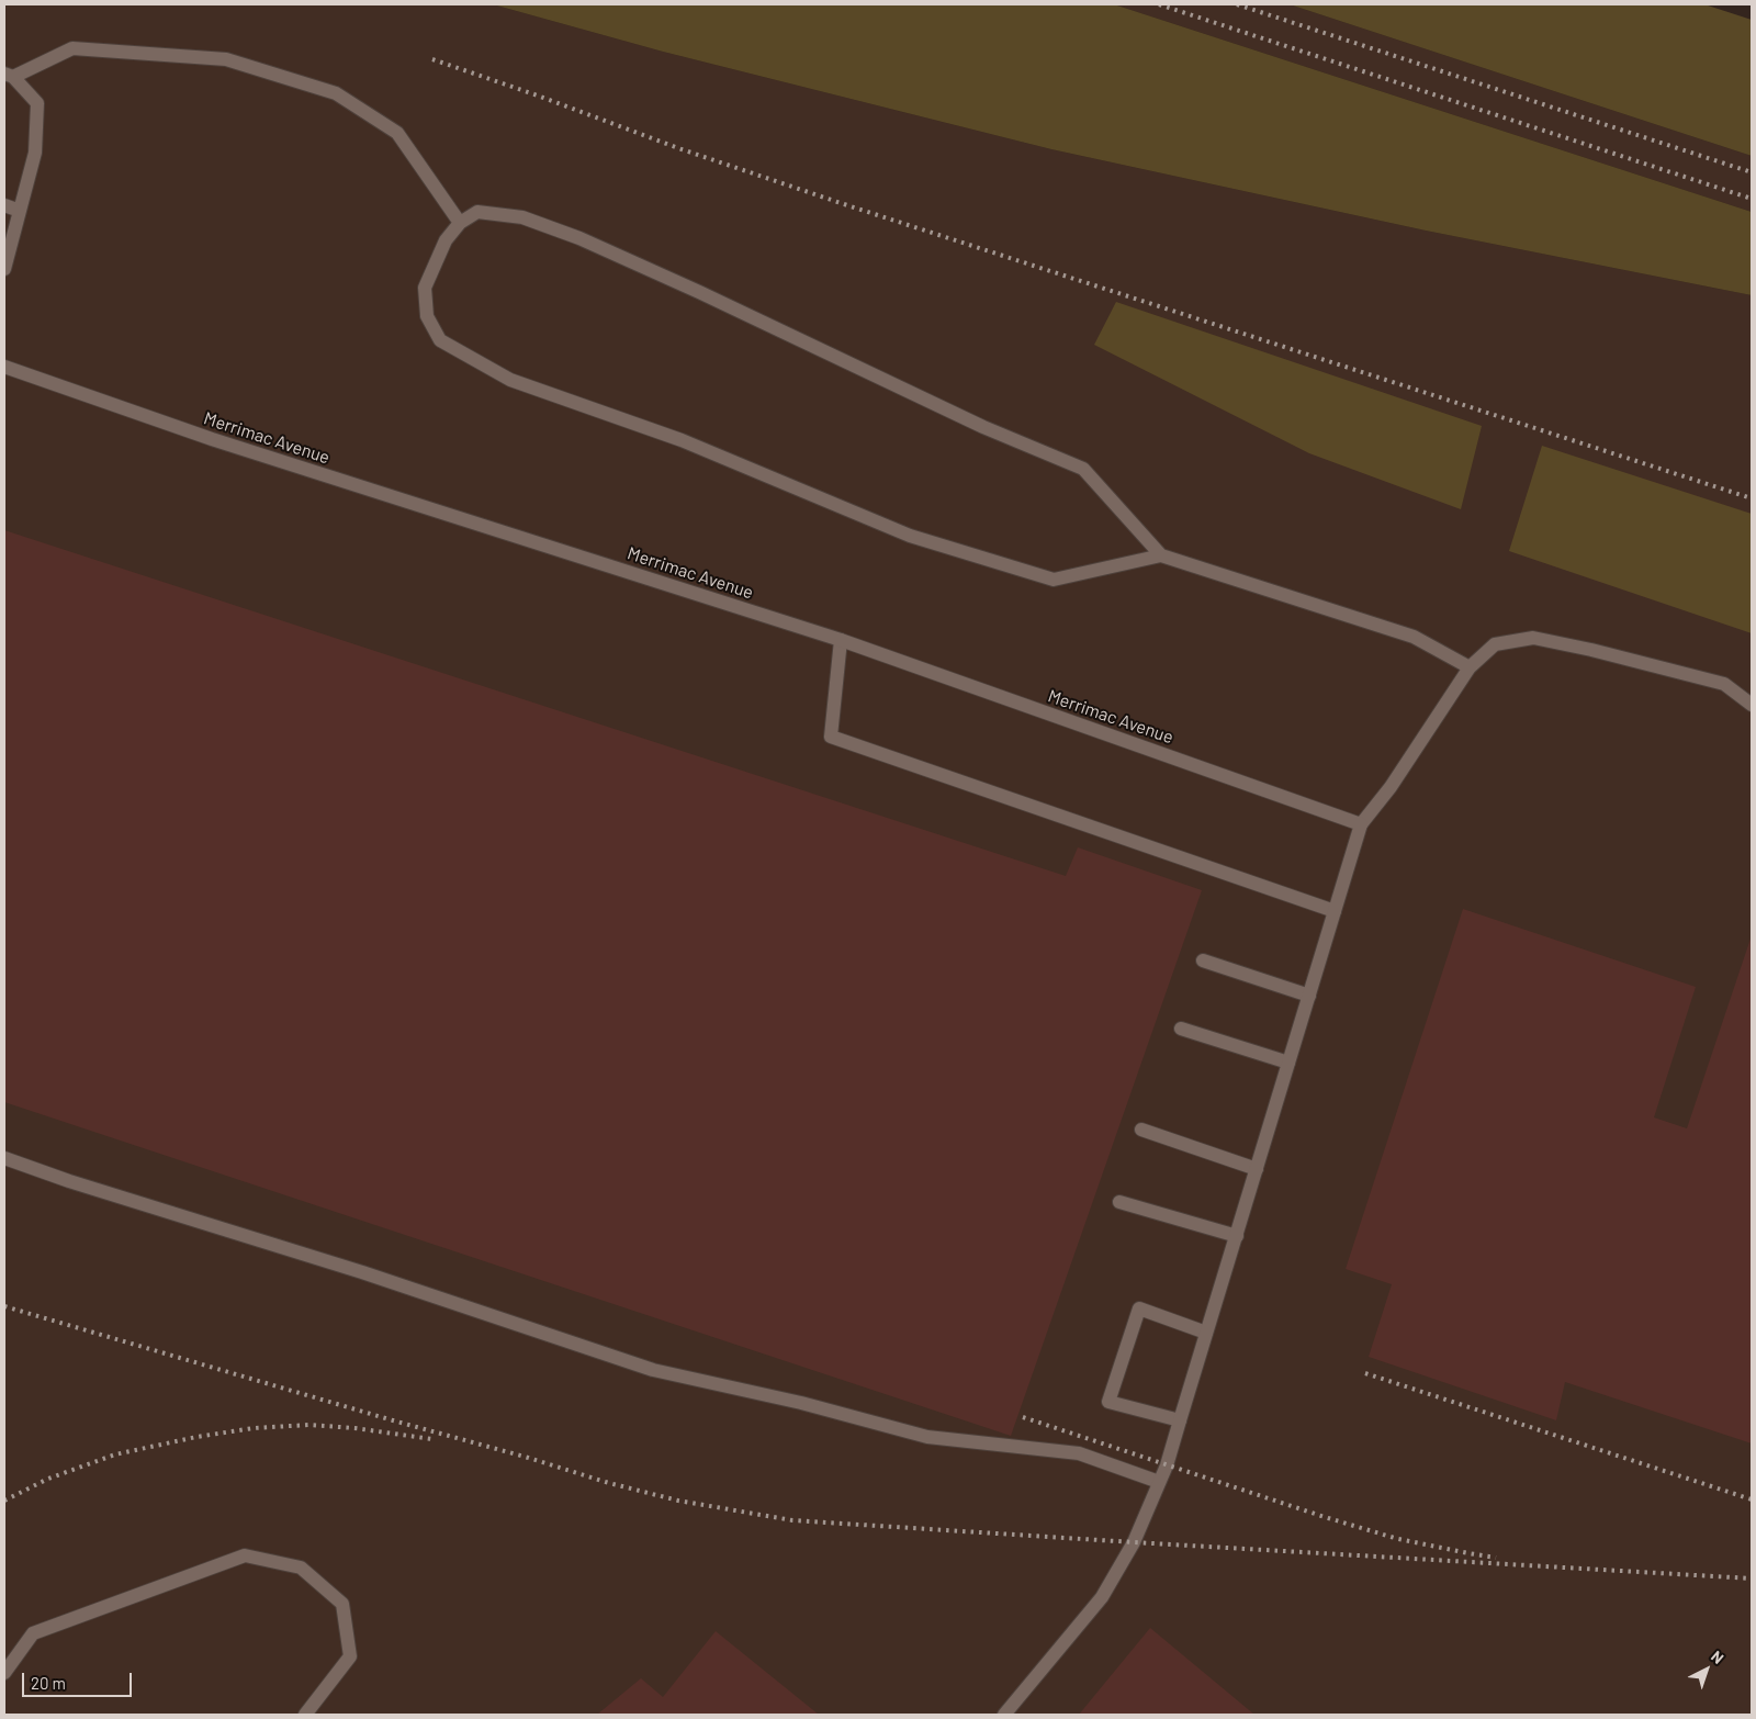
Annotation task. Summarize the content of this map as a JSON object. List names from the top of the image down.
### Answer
{
  "streets": {
    "street": ["Merrimac Avenue"]
  },
  "scale_bar": "20 m",
  "north": "top right"
}
